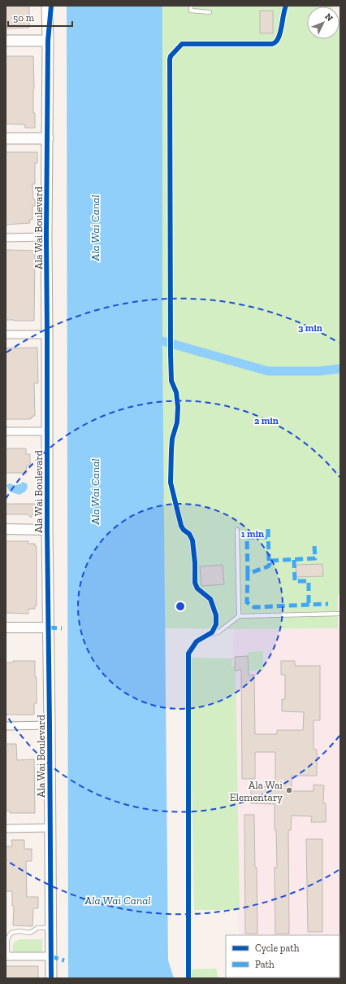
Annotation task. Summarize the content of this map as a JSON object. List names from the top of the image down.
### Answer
{
  "streets": {
    "main road": ["Ala Wai Boulevard"]
  },
  "water": ["Ala Wai Canal"],
  "places": ["Ala Wai Elementary"],
  "legend": ["Cycle path", "Path"],
  "scale_bar": "50 m",
  "north": "top right",
  "rings": ["3 min", "2 min", "1 min"]
}
